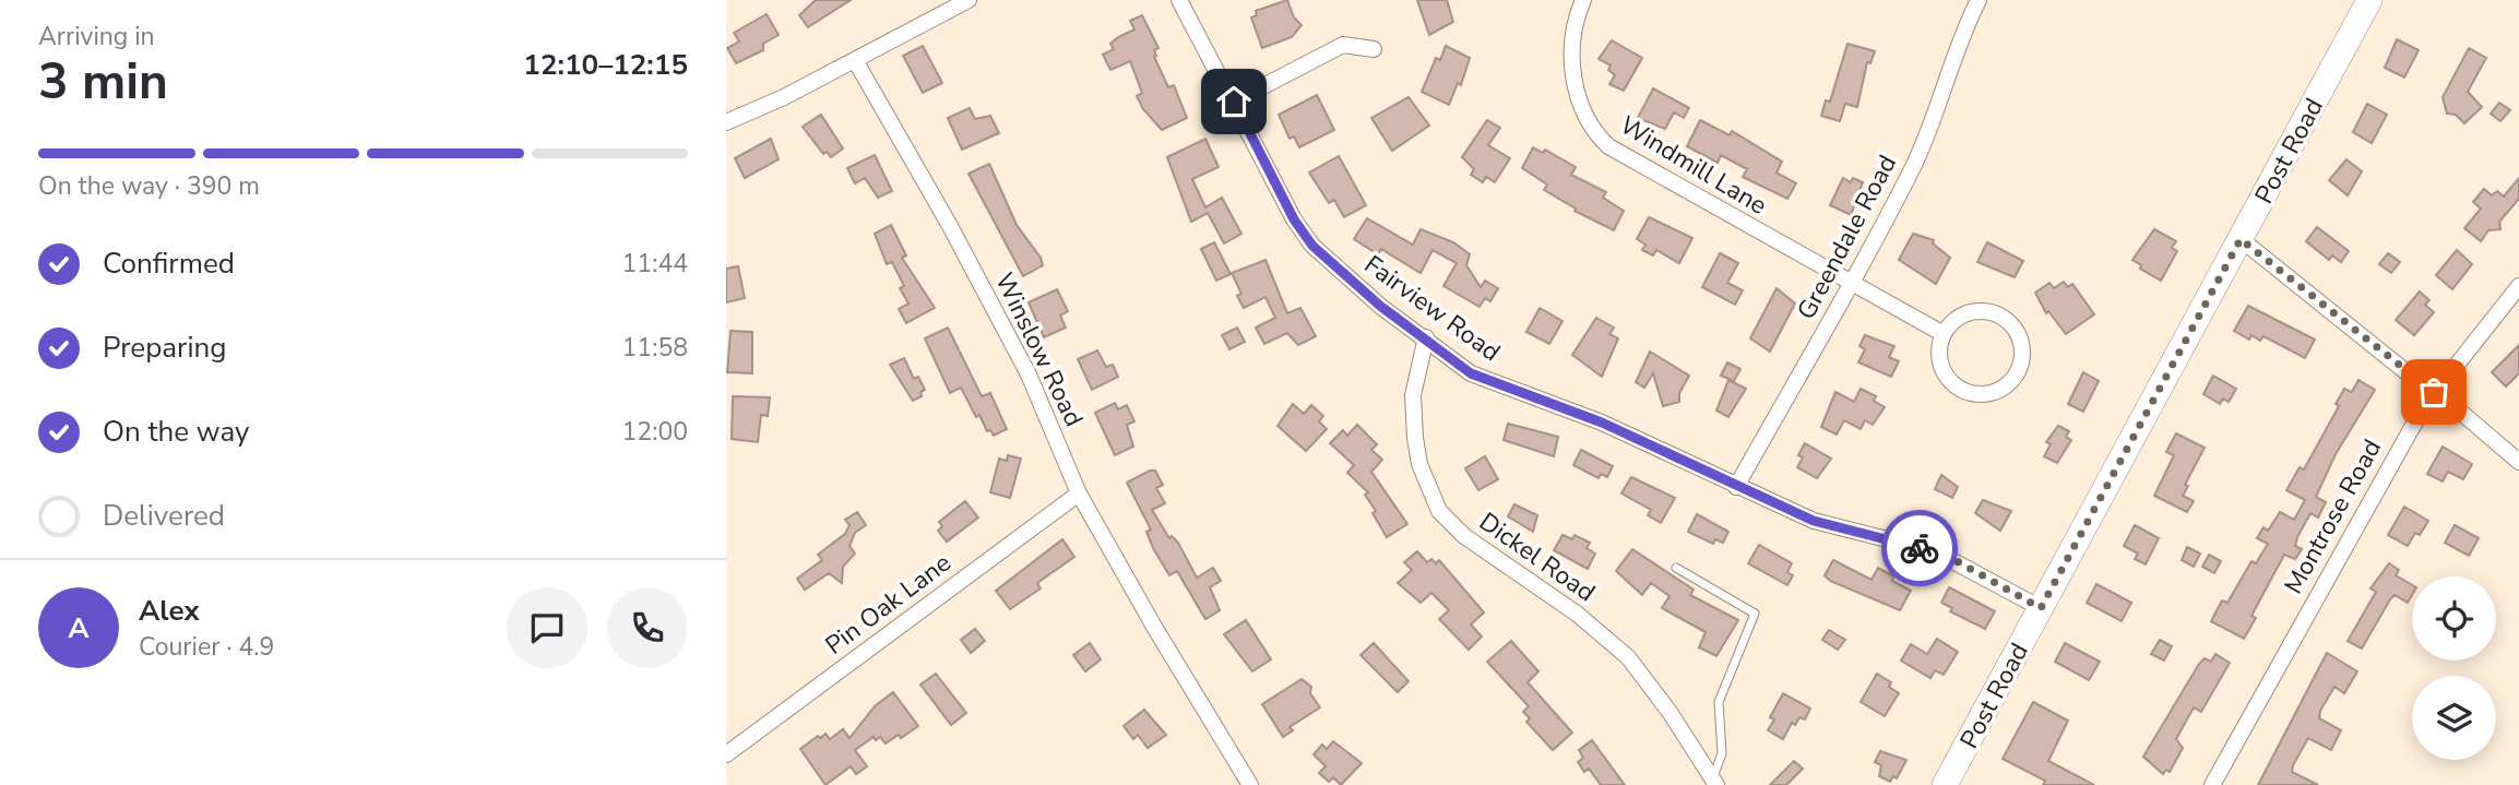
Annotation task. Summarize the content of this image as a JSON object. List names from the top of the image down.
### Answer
{
  "streets": {
    "main road": ["Post Road"],
    "street": [
      "Windmill Lane",
      "Greendale Road",
      "Fairview Road",
      "Winslow Road",
      "Montrose Road",
      "Dickel Road",
      "Pin Oak Lane"
    ]
  },
  "crossings": [
    ["Post Road", "Fairview Road"],
    ["Windmill Lane", "Greendale Road"],
    ["Greendale Road", "Fairview Road"],
    ["Fairview Road", "Dickel Road"],
    ["Winslow Road", "Pin Oak Lane"]
  ],
  "page": {
    "heading": ["3 min", "Arriving in", "12:10–12:15"],
    "panel": ["Alex", "Courier · 4.9"],
    "bar": "On the way · 390 m",
    "list": [
      ["Confirmed", "11:44"],
      ["Preparing", "11:58"],
      ["On the way", "12:00"],
      "Delivered"
    ],
    "round": "A"
  }
}
